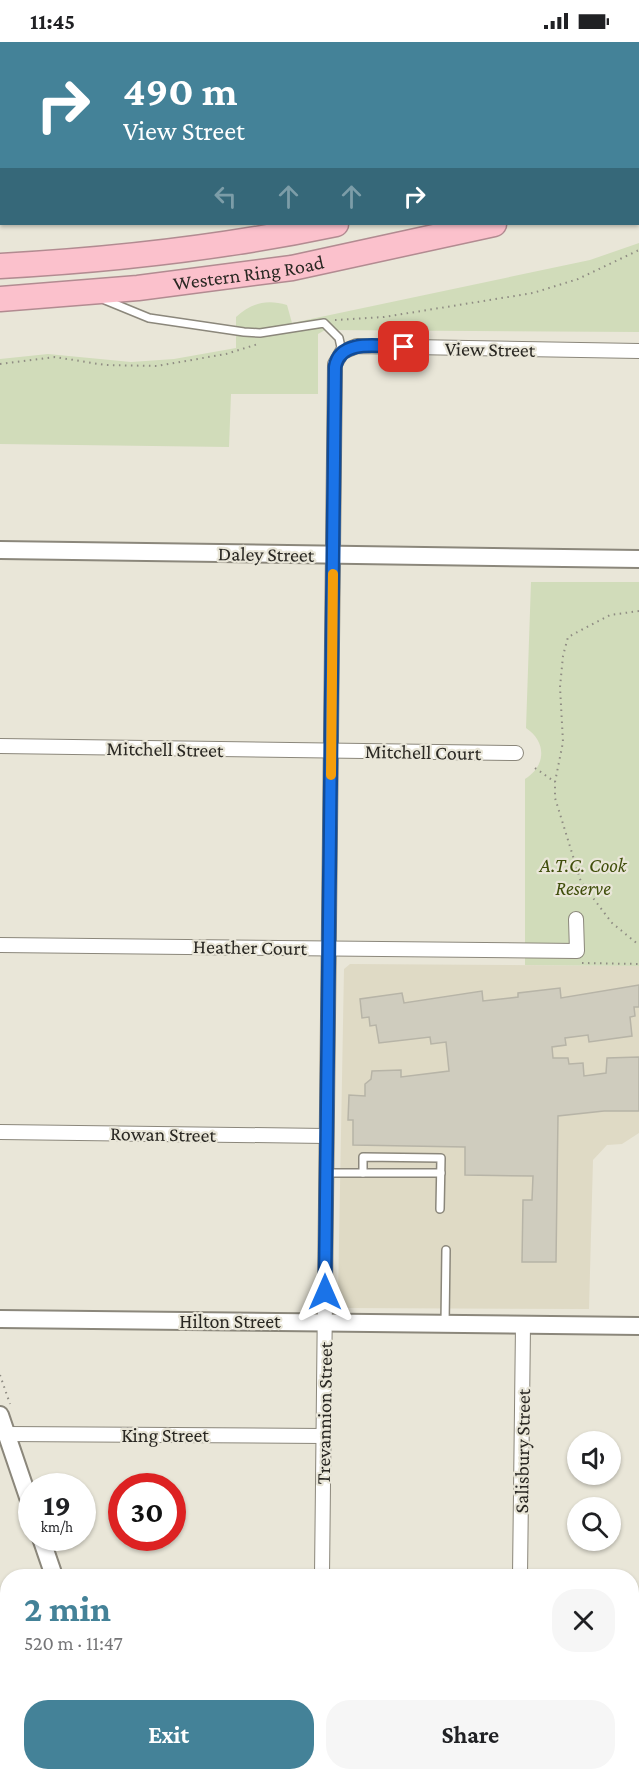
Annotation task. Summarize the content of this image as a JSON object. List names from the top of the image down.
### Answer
{
  "streets": {
    "highway": ["Western Ring Road"],
    "street": [
      "View Street",
      "Daley Street",
      "Mitchell Street",
      "Mitchell Court",
      "Heather Court",
      "Rowan Street",
      "Hilton Street",
      "Trevannion Street",
      "King Street",
      "Salisbury Street"
    ]
  },
  "crossings": [
    ["View Street", "Trevannion Street"],
    ["Daley Street", "Trevannion Street"],
    ["Mitchell Street", "Mitchell Court"],
    ["Mitchell Street", "Trevannion Street"],
    ["Mitchell Court", "Trevannion Street"],
    ["Heather Court", "Trevannion Street"],
    ["Rowan Street", "Trevannion Street"],
    ["Hilton Street", "Trevannion Street"],
    ["Hilton Street", "Salisbury Street"],
    ["Trevannion Street", "King Street"]
  ],
  "parks": ["A.T.C. Cook Reserve"],
  "page": {
    "status": "11:45",
    "turn": ["490 m", "View Street"],
    "speed": "19 km/h",
    "limit": "30",
    "heading": ["2 min", "520 m · 11:47"],
    "buttons": ["Exit", "Share"]
  }
}
